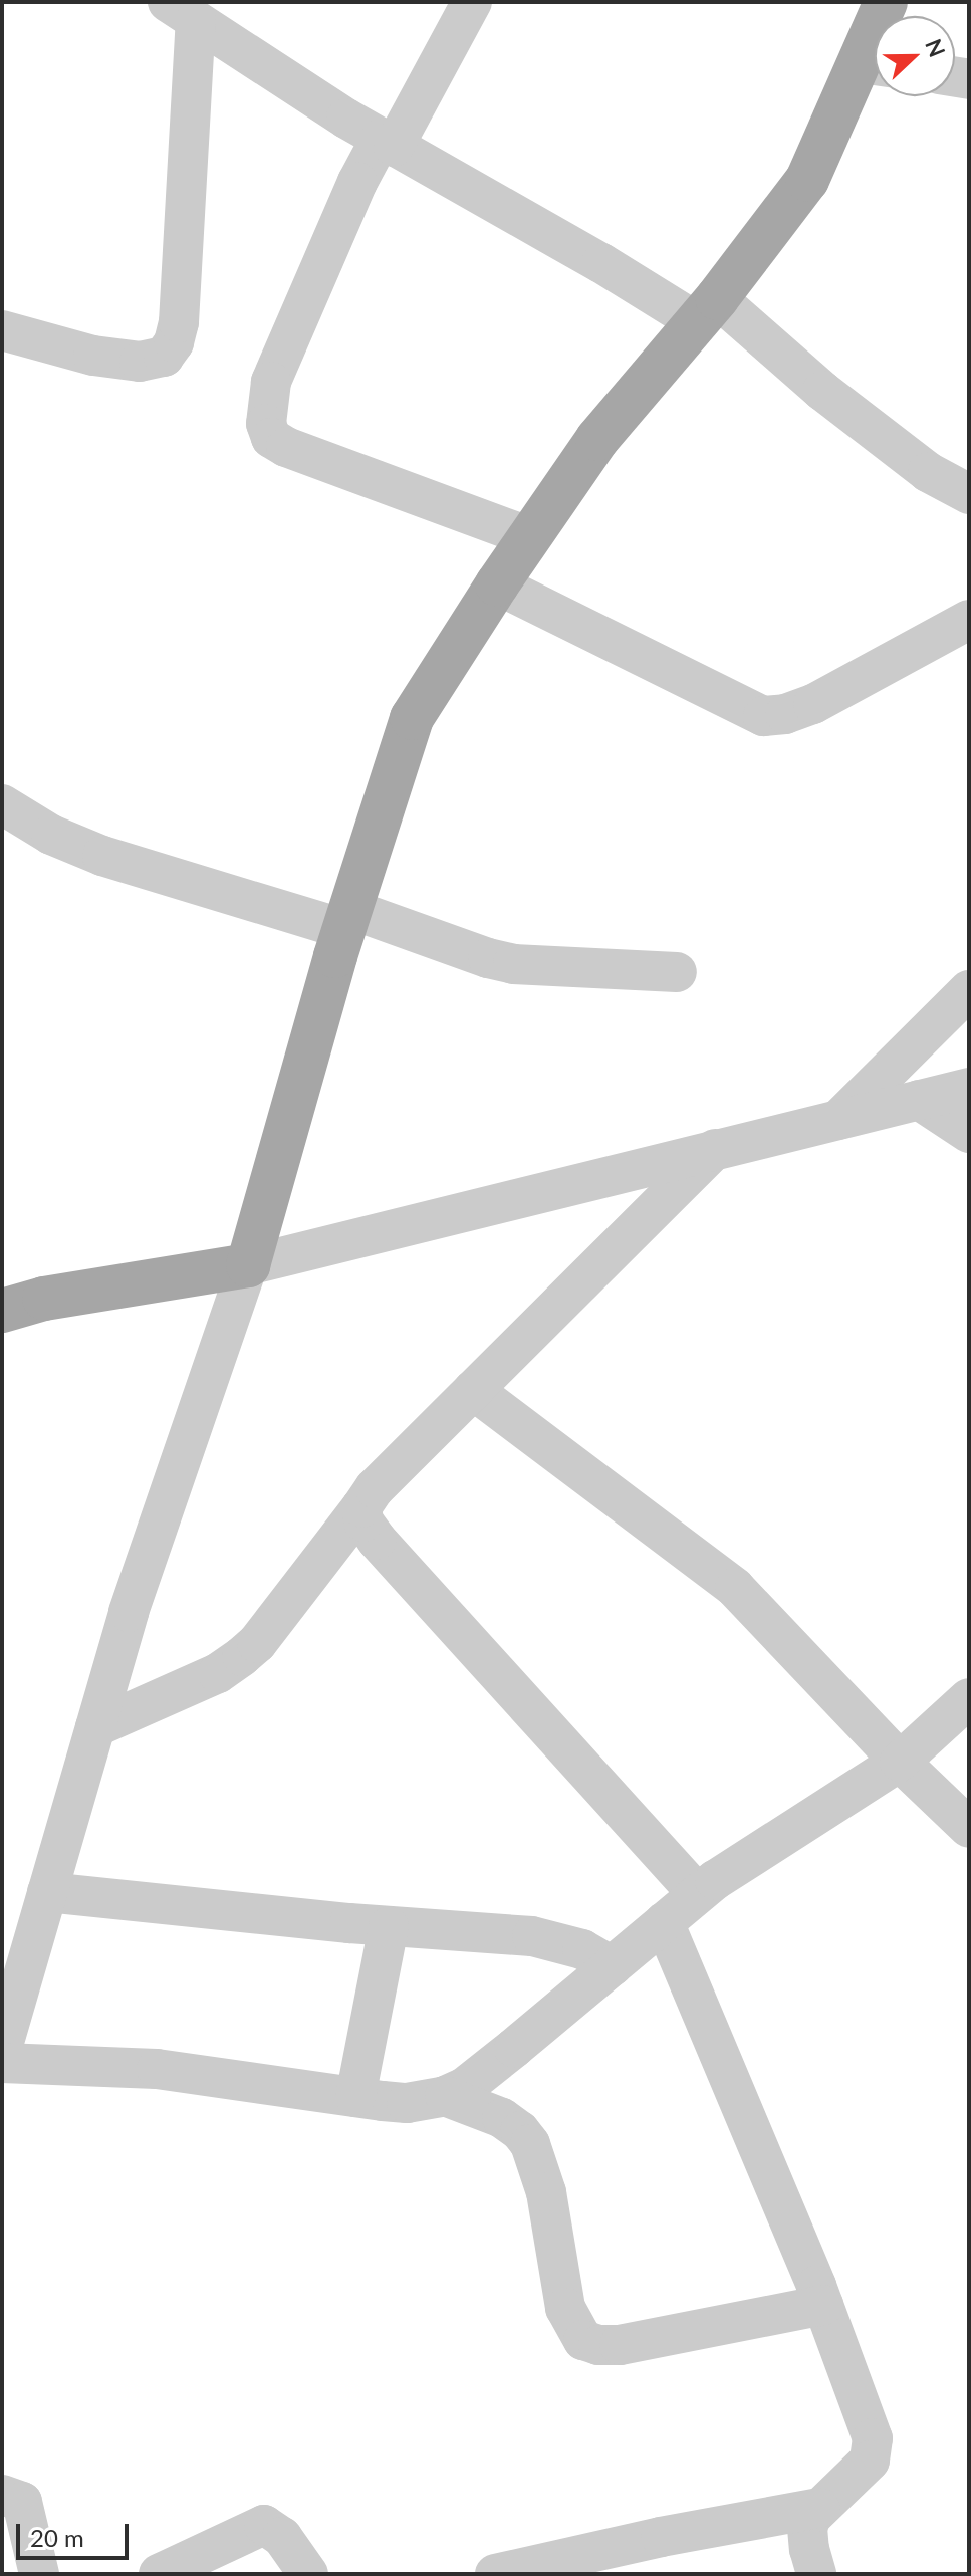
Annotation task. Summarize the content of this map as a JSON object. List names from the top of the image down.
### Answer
{
  "scale_bar": "20 m",
  "north": "right"
}
